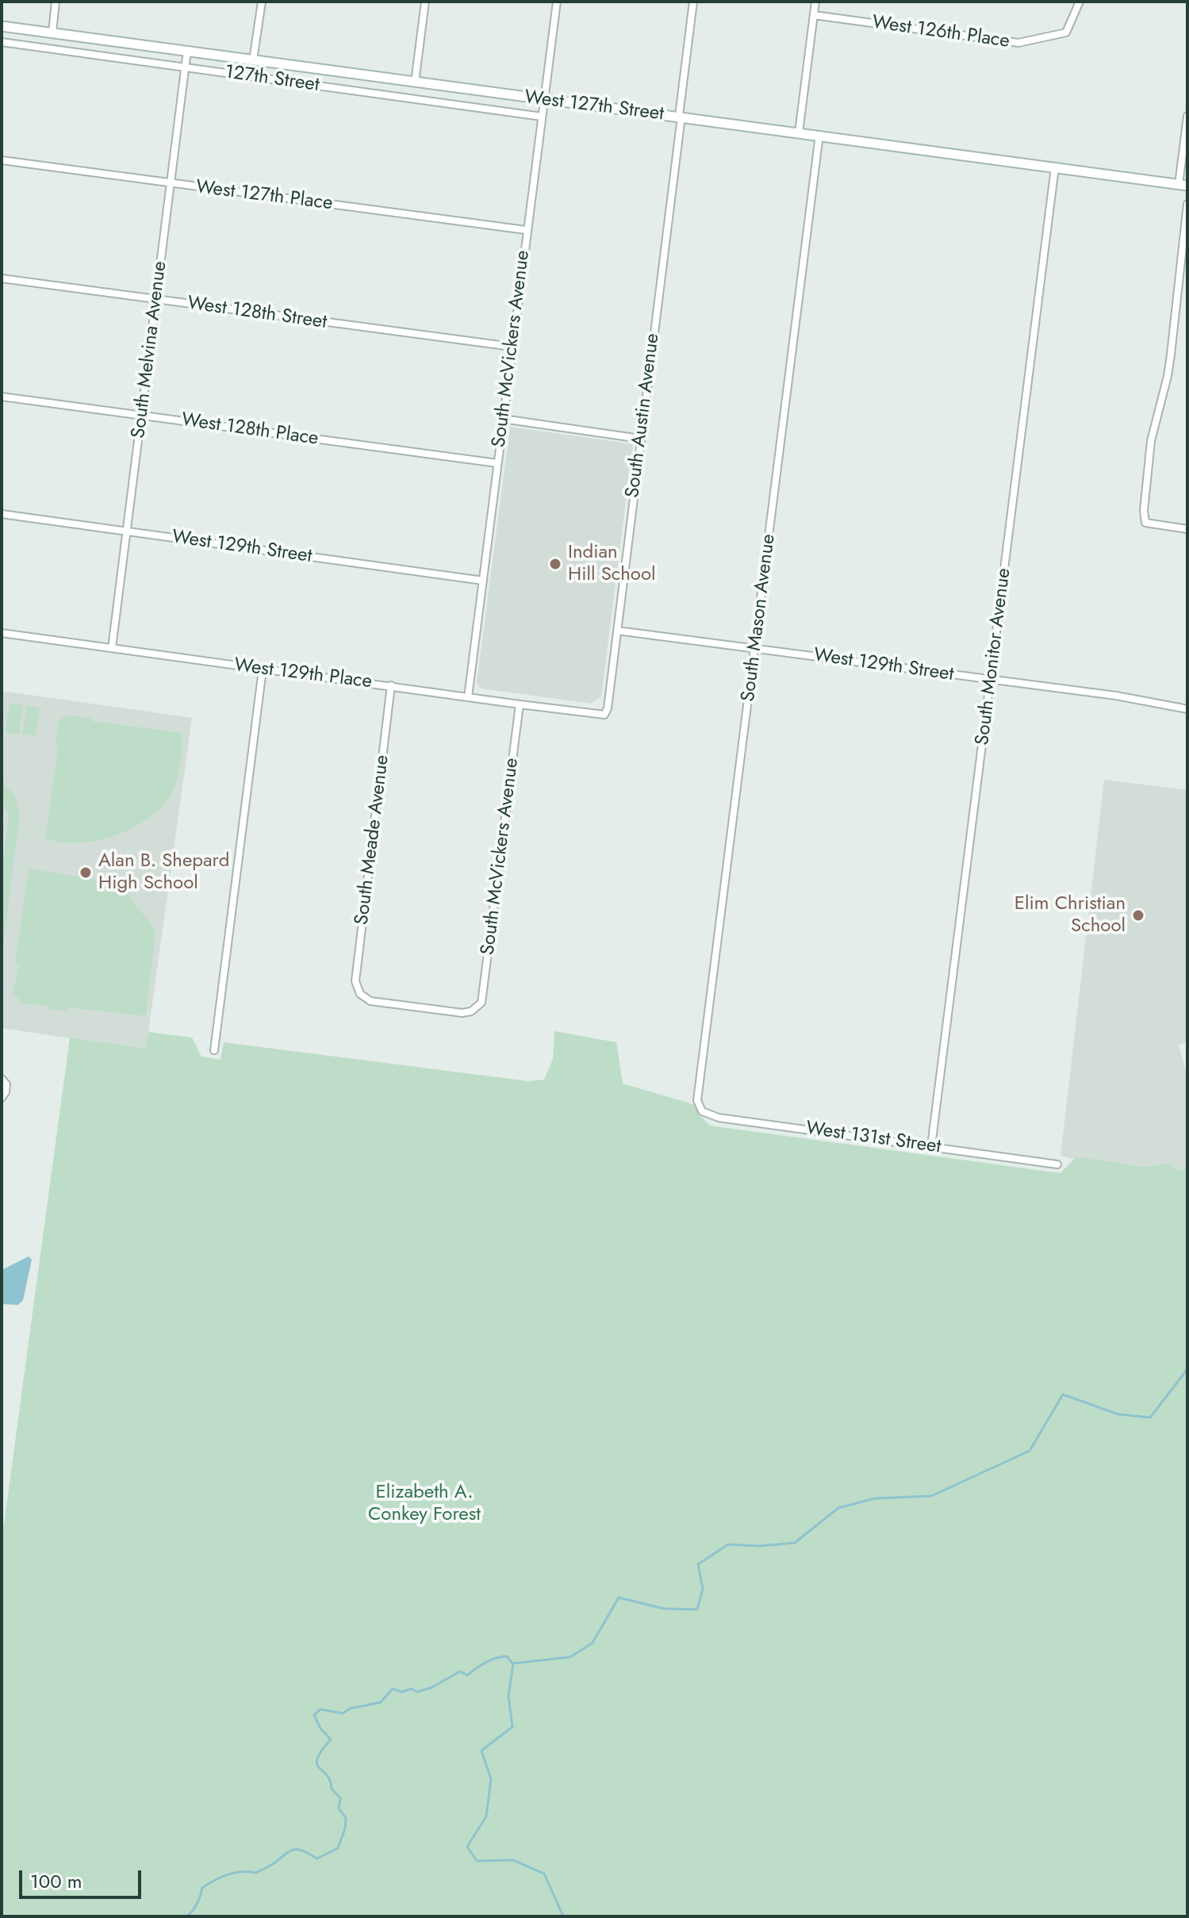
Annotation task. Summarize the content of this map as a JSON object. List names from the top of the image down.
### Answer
{
  "streets": {
    "main road": ["West 127th Street"],
    "street": [
      "West 126th Place",
      "127th Street",
      "West 127th Place",
      "West 128th Street",
      "South McVickers Avenue",
      "South Melvina Avenue",
      "South Austin Avenue",
      "West 128th Place",
      "West 129th Street",
      "South Mason Avenue",
      "South Monitor Avenue",
      "West 129th Place",
      "South Meade Avenue",
      "West 131st Street"
    ]
  },
  "crossings": [
    ["127th Street", "South McVickers Avenue"],
    ["127th Street", "South Melvina Avenue"],
    ["West 127th Street", "South McVickers Avenue"],
    ["West 127th Street", "South Melvina Avenue"],
    ["West 127th Street", "South Austin Avenue"],
    ["West 127th Street", "South Mason Avenue"],
    ["West 127th Street", "South Monitor Avenue"],
    ["West 127th Place", "South McVickers Avenue"],
    ["West 127th Place", "South Melvina Avenue"],
    ["West 128th Street", "South McVickers Avenue"],
    ["West 128th Street", "South Melvina Avenue"],
    ["South McVickers Avenue", "West 128th Place"],
    ["South McVickers Avenue", "West 129th Street"],
    ["South McVickers Avenue", "West 129th Place"],
    ["South McVickers Avenue", "South Meade Avenue"],
    ["South Melvina Avenue", "West 128th Place"],
    ["South Melvina Avenue", "West 129th Street"],
    ["South Melvina Avenue", "West 129th Place"],
    ["South Austin Avenue", "West 129th Street"],
    ["South Austin Avenue", "West 129th Place"],
    ["West 129th Street", "South Mason Avenue"],
    ["West 129th Street", "South Monitor Avenue"],
    ["South Mason Avenue", "West 131st Street"],
    ["South Monitor Avenue", "West 131st Street"],
    ["West 129th Place", "South Meade Avenue"]
  ],
  "parks": ["Elizabeth A. Conkey Forest"],
  "places": ["Indian Hill School", "Alan B. Shepard High School", "Elim Christian School"],
  "scale_bar": "100 m"
}
